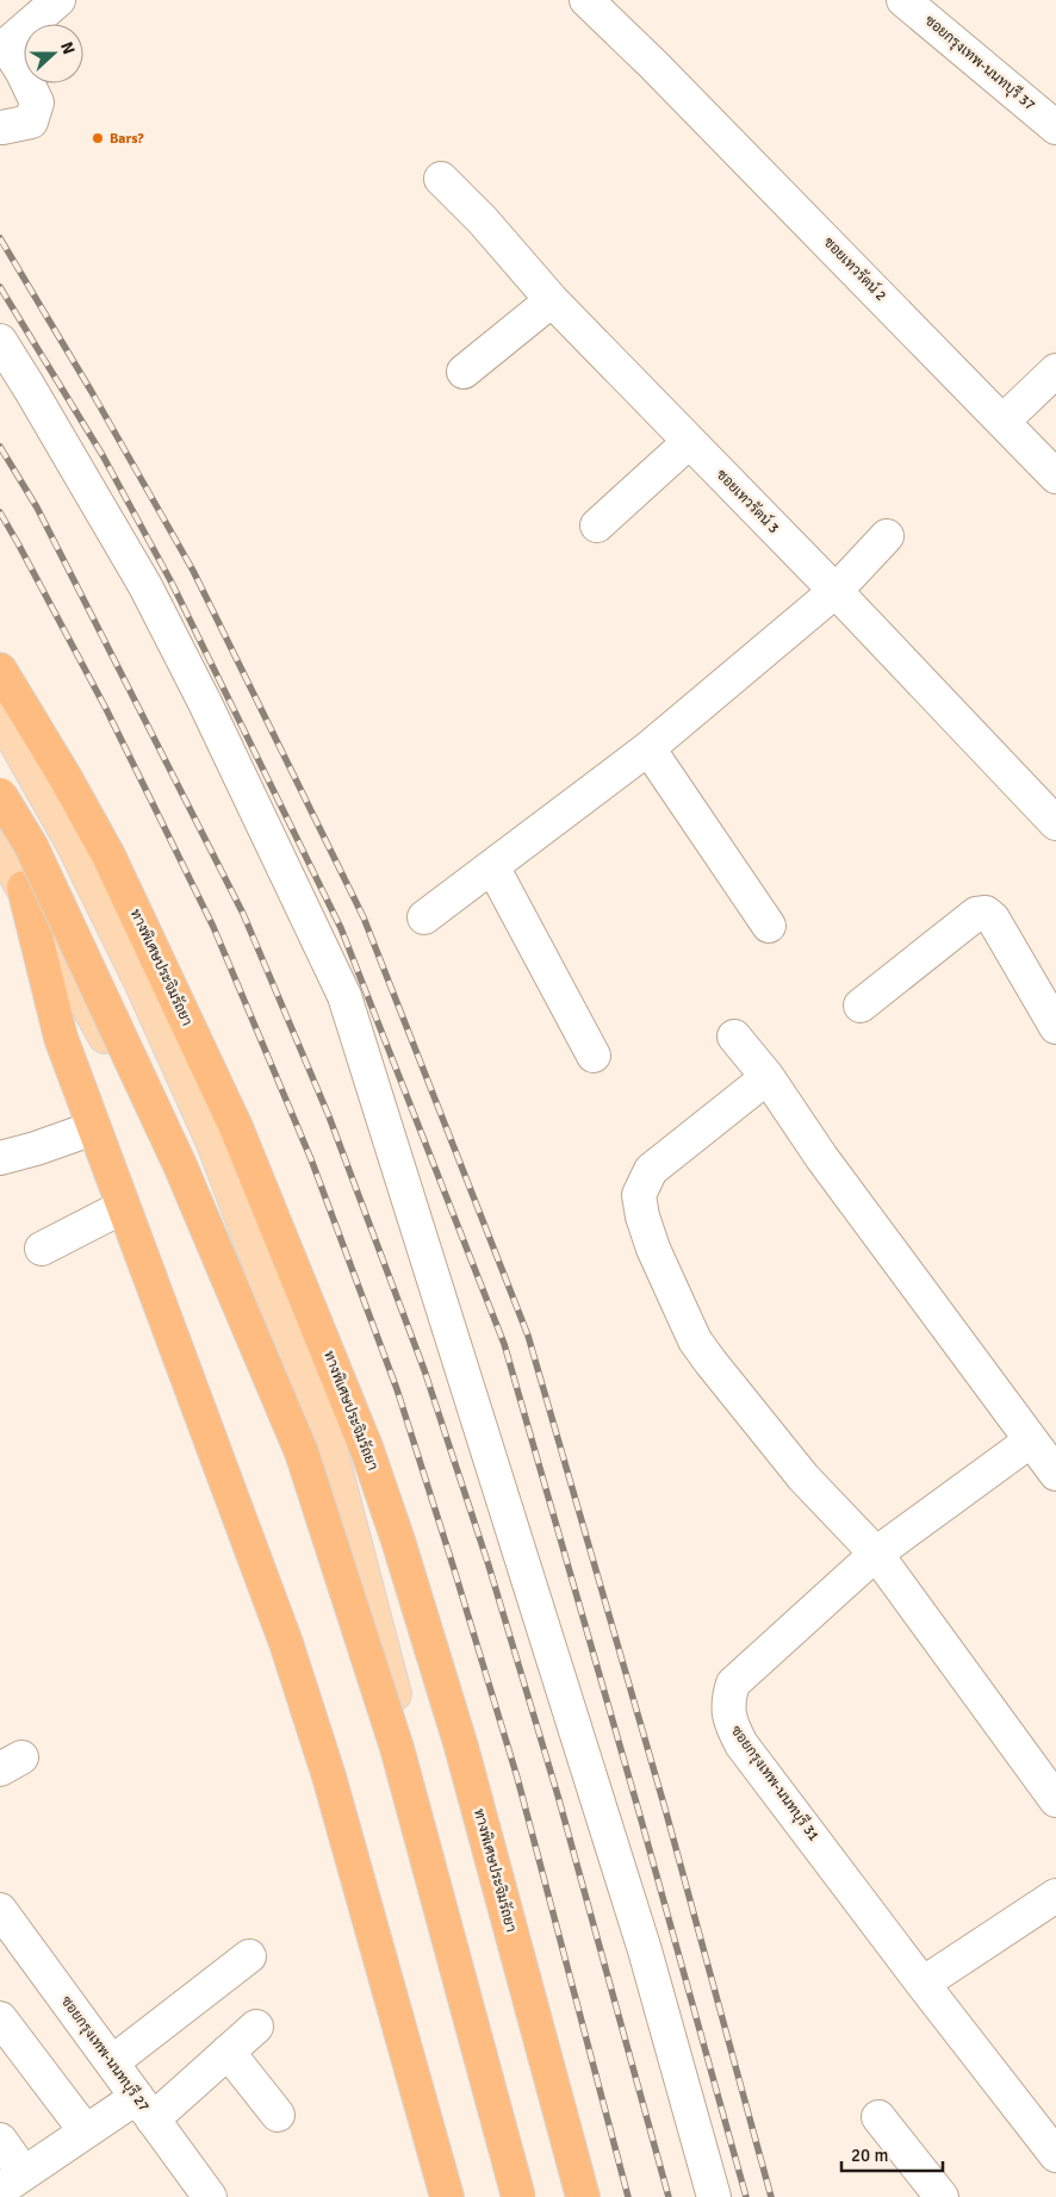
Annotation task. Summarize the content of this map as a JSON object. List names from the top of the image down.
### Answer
{
  "streets": {
    "highway": ["ทางพิเศษประจิมรัถยา"],
    "street": [
      "ซอยกรุงเทพ-นนทบุรี 37",
      "ซอยเทวรัตน์ 2",
      "ซอยเทวรัตน์ 3",
      "ซอยกรุงเทพ-นนทบุรี 31",
      "ซอยกรุงเทพ-นนทบุรี 27"
    ]
  },
  "places": ["Bars?"],
  "scale_bar": "20 m",
  "north": "right"
}
